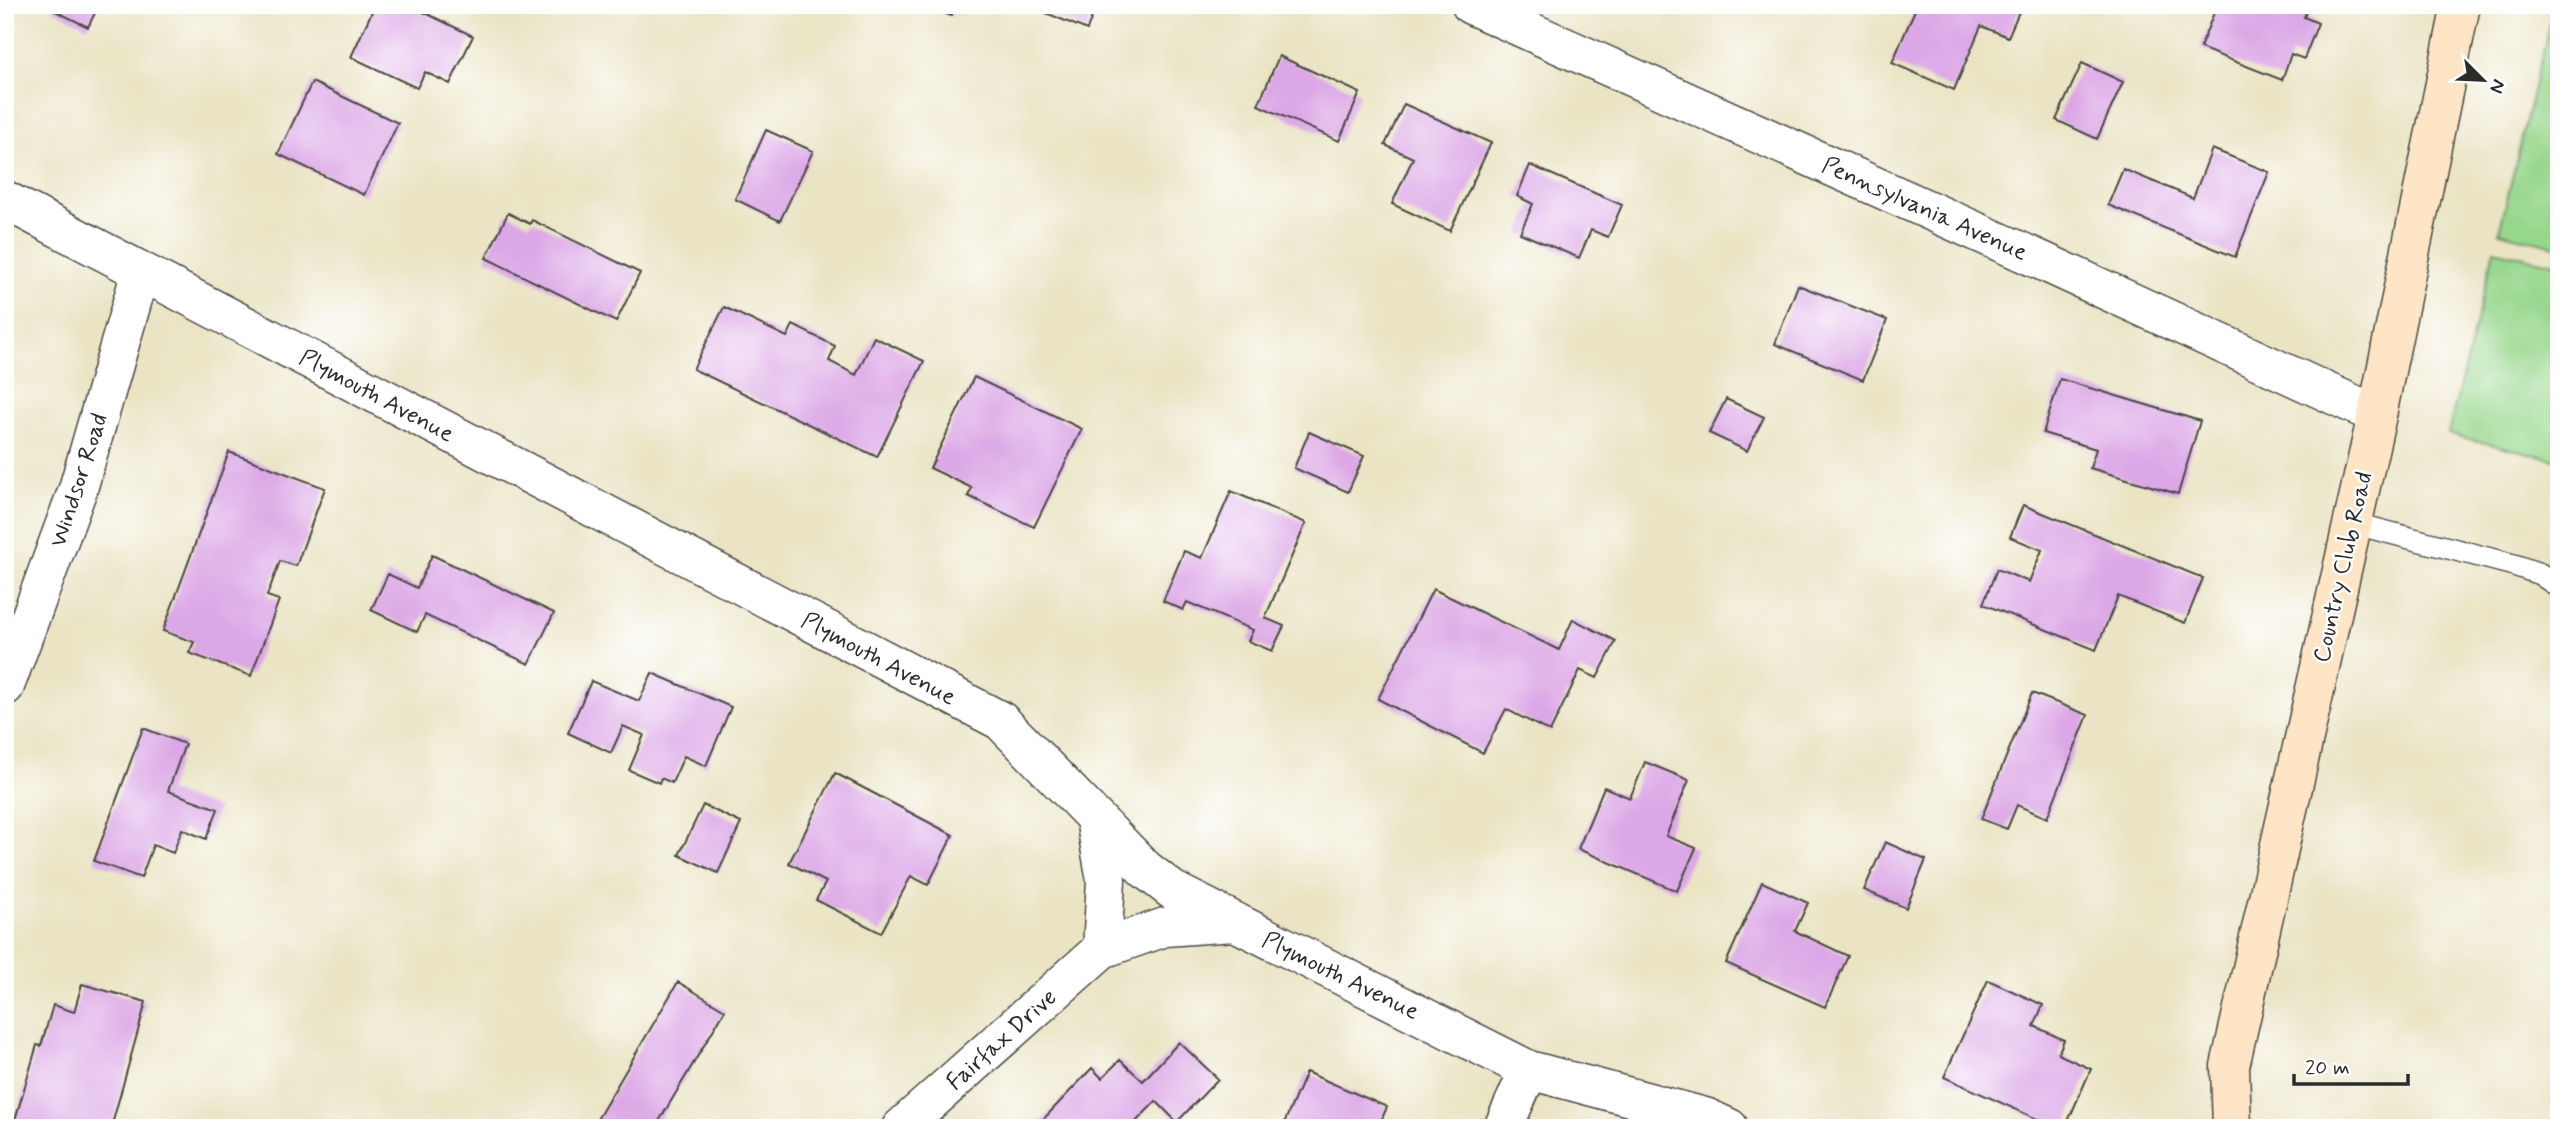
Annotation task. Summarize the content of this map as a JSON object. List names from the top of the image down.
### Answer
{
  "streets": {
    "main road": ["Country Club Road"],
    "street": [
      "Pennsylvania Avenue",
      "Plymouth Avenue",
      "Windsor Road",
      "Fairfax Drive"
    ]
  },
  "crossings": [
    ["Pennsylvania Avenue", "Country Club Road"],
    ["Plymouth Avenue", "Windsor Road"],
    ["Plymouth Avenue", "Fairfax Drive"]
  ],
  "scale_bar": "20 m",
  "north": "bottom right"
}
